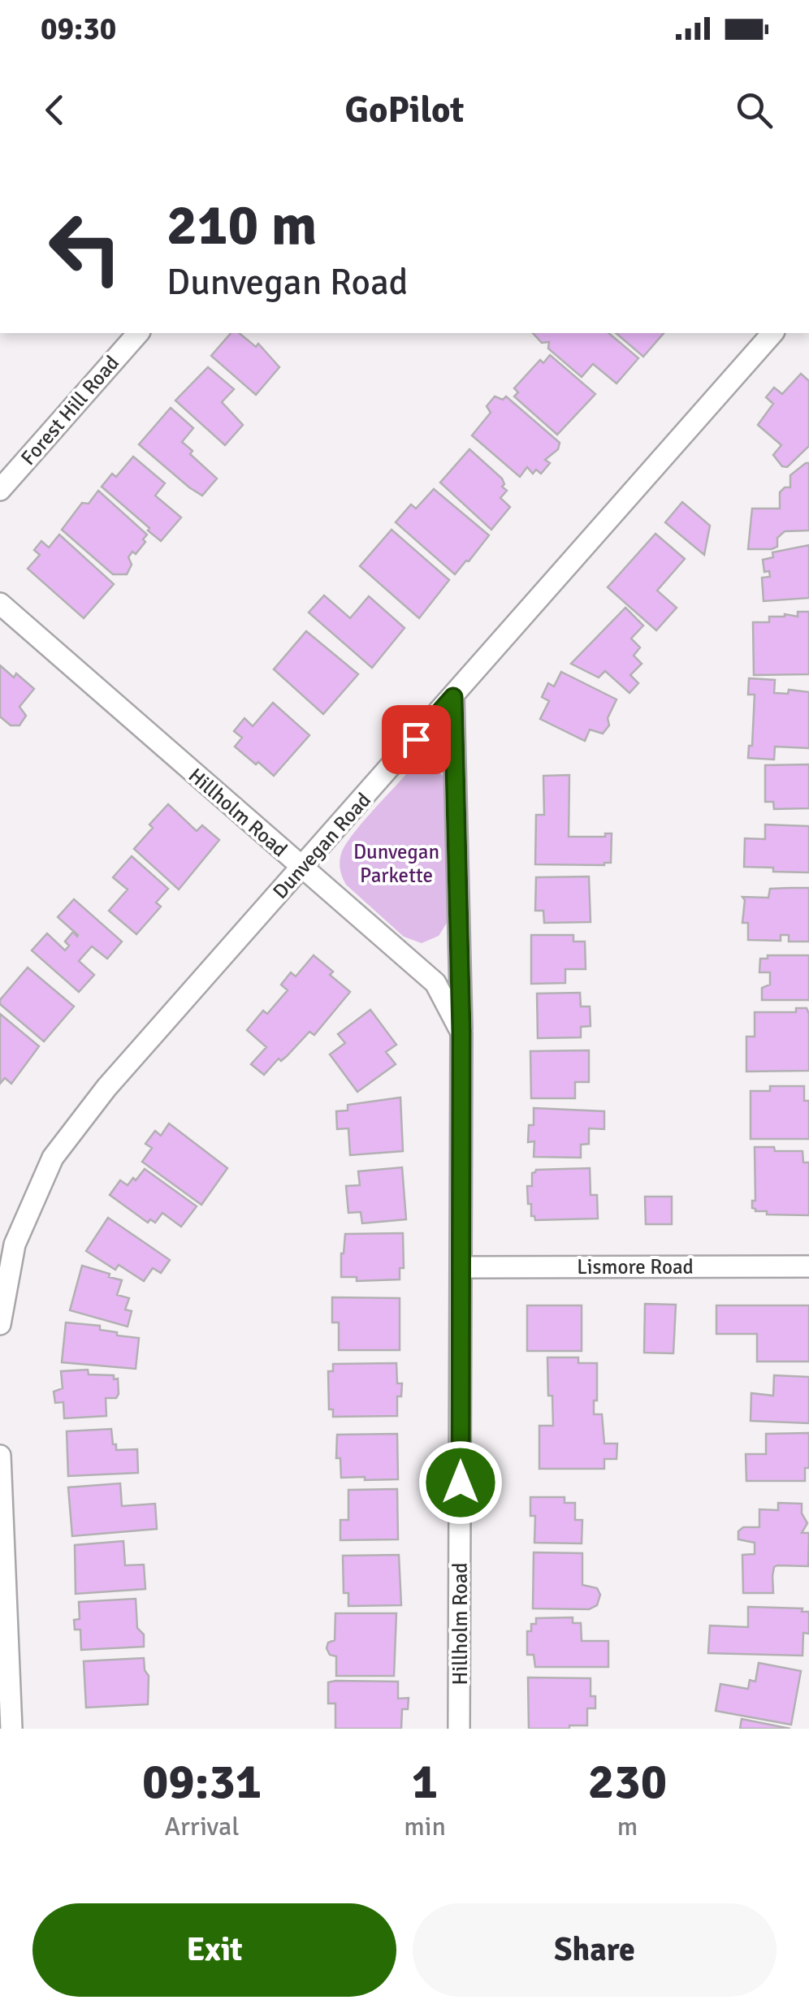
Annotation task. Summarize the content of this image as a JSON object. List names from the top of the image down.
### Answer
{
  "streets": {
    "street": [
      "Forest Hill Road",
      "Hillholm Road",
      "Dunvegan Road",
      "Lismore Road"
    ]
  },
  "crossings": [
    ["Hillholm Road", "Dunvegan Road"],
    ["Hillholm Road", "Lismore Road"]
  ],
  "parks": ["Dunvegan Parkette"],
  "page": {
    "status": "09:30",
    "header": "GoPilot",
    "turn": ["210 m", "Dunvegan Road"],
    "eta": [
      "09:31",
      "Arrival",
      "1",
      "min",
      "230",
      "m"
    ],
    "buttons": ["Exit", "Share"]
  }
}
